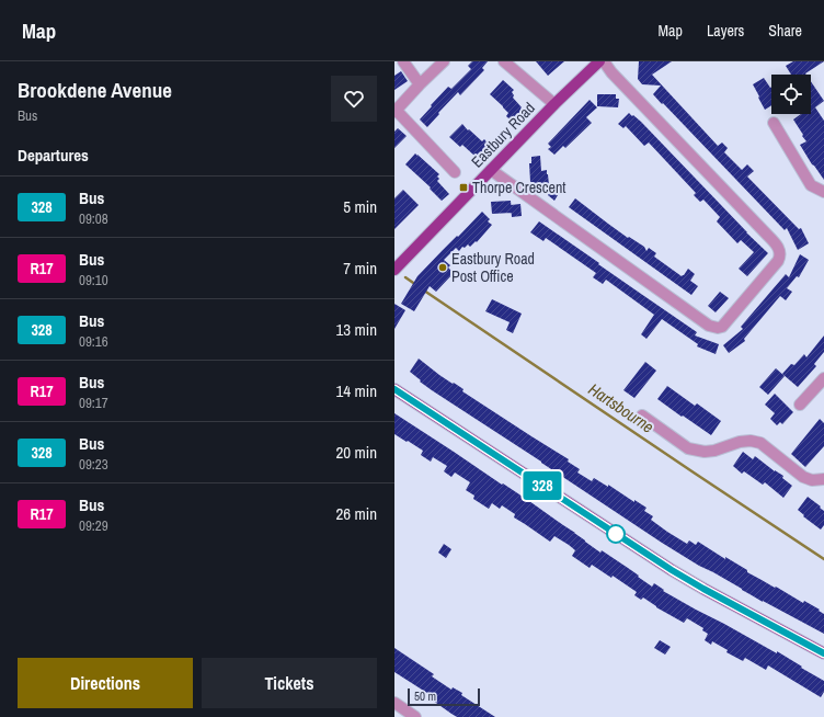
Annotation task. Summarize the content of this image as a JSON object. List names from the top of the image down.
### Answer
{
  "streets": {
    "main road": ["Eastbury Road"]
  },
  "water": ["Hartsbourne"],
  "places": {
    "transit": ["Thorpe Crescent"],
    "other": ["Eastbury Road Post Office"]
  },
  "lines": ["bus line 328"],
  "scale_bar": "50 m",
  "page": {
    "header": "Map",
    "nav": ["Map", "Layers", "Share"],
    "heading": [
      ["Brookdene Avenue", "Bus"],
      "Departures"
    ],
    "on_map": "328",
    "list": [
      {
        "mark": "328",
        "name": "Bus",
        "note": "09:08",
        "value": "5 min"
      },
      {
        "mark": "R17",
        "name": "Bus",
        "note": "09:10",
        "value": "7 min"
      },
      {
        "mark": "328",
        "name": "Bus",
        "note": "09:16",
        "value": "13 min"
      },
      {
        "mark": "R17",
        "name": "Bus",
        "note": "09:17",
        "value": "14 min"
      },
      {
        "mark": "328",
        "name": "Bus",
        "note": "09:23",
        "value": "20 min"
      },
      {
        "mark": "R17",
        "name": "Bus",
        "note": "09:29",
        "value": "26 min"
      }
    ],
    "buttons": ["Directions", "Tickets"],
    "scale": "50 m"
  }
}
